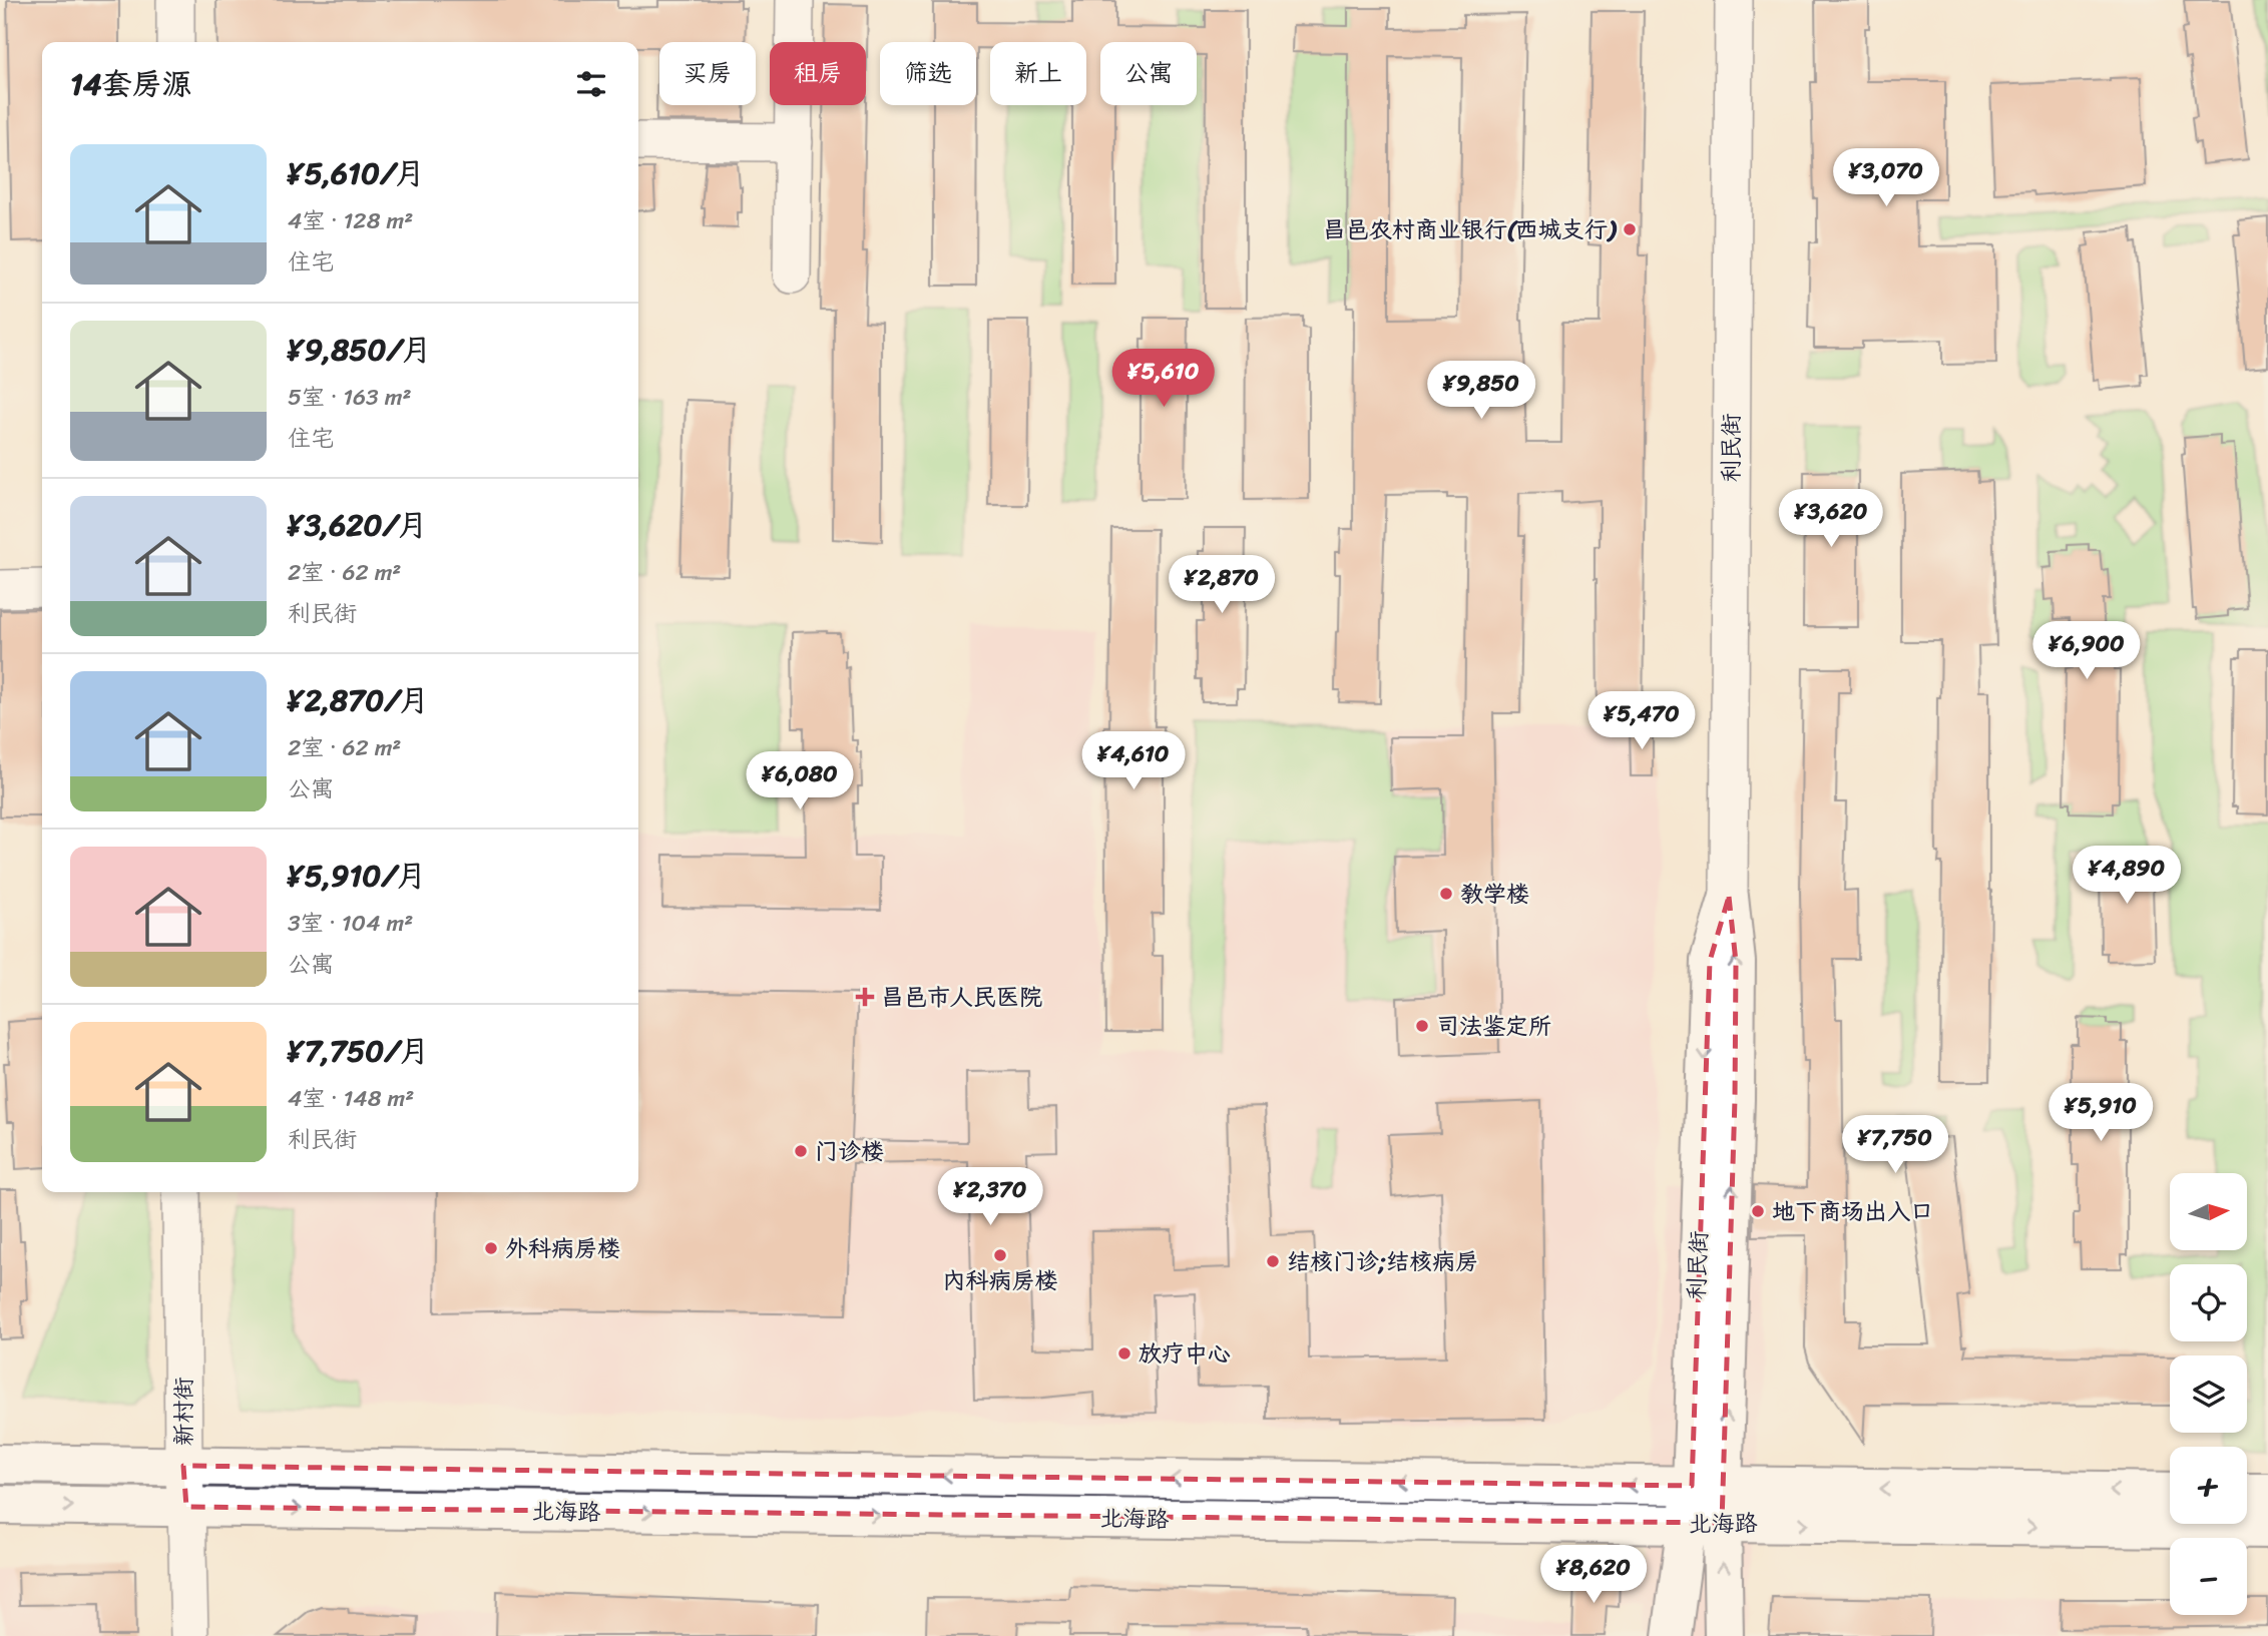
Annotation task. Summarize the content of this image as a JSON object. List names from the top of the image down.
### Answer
{
  "streets": {
    "main road": ["利民街", "北海路"],
    "street": ["新村街"]
  },
  "crossings": [
    ["利民街", "北海路"],
    ["新村街", "北海路"]
  ],
  "places": {
    "other": [
      "昌邑农村商业银行(西城支行)",
      "教学楼",
      "司法鉴定所",
      "门诊楼",
      "地下商场出入口",
      "外科病房楼",
      "内科病房楼",
      "结核门诊;结核病房",
      "放疗中心"
    ],
    "health": ["昌邑市人民医院"]
  },
  "north": "right",
  "page": {
    "chip": [
      "买房",
      "租房",
      "筛选",
      "新上",
      "公寓"
    ],
    "heading": "14套房源",
    "list": [
      {
        "name": "¥5,610/月",
        "note": "4室 · 128 m² · 住宅"
      },
      {
        "name": "¥9,850/月",
        "note": "5室 · 163 m² · 住宅"
      },
      {
        "name": "¥3,620/月",
        "note": "2室 · 62 m² · 利民街"
      },
      {
        "name": "¥2,870/月",
        "note": "2室 · 62 m² · 公寓"
      },
      {
        "name": "¥5,910/月",
        "note": "3室 · 104 m² · 公寓"
      },
      {
        "name": "¥7,750/月",
        "note": "4室 · 148 m² · 利民街"
      }
    ],
    "price": [
      "¥3,070",
      "¥5,610",
      "¥9,850",
      "¥3,620",
      "¥2,870",
      "¥6,900",
      "¥5,470",
      "¥4,610",
      "¥6,080",
      "¥4,890",
      "¥5,910",
      "¥7,750",
      "¥2,370",
      "¥8,620"
    ],
    "map_buttons": ["+", "−"]
  }
}
